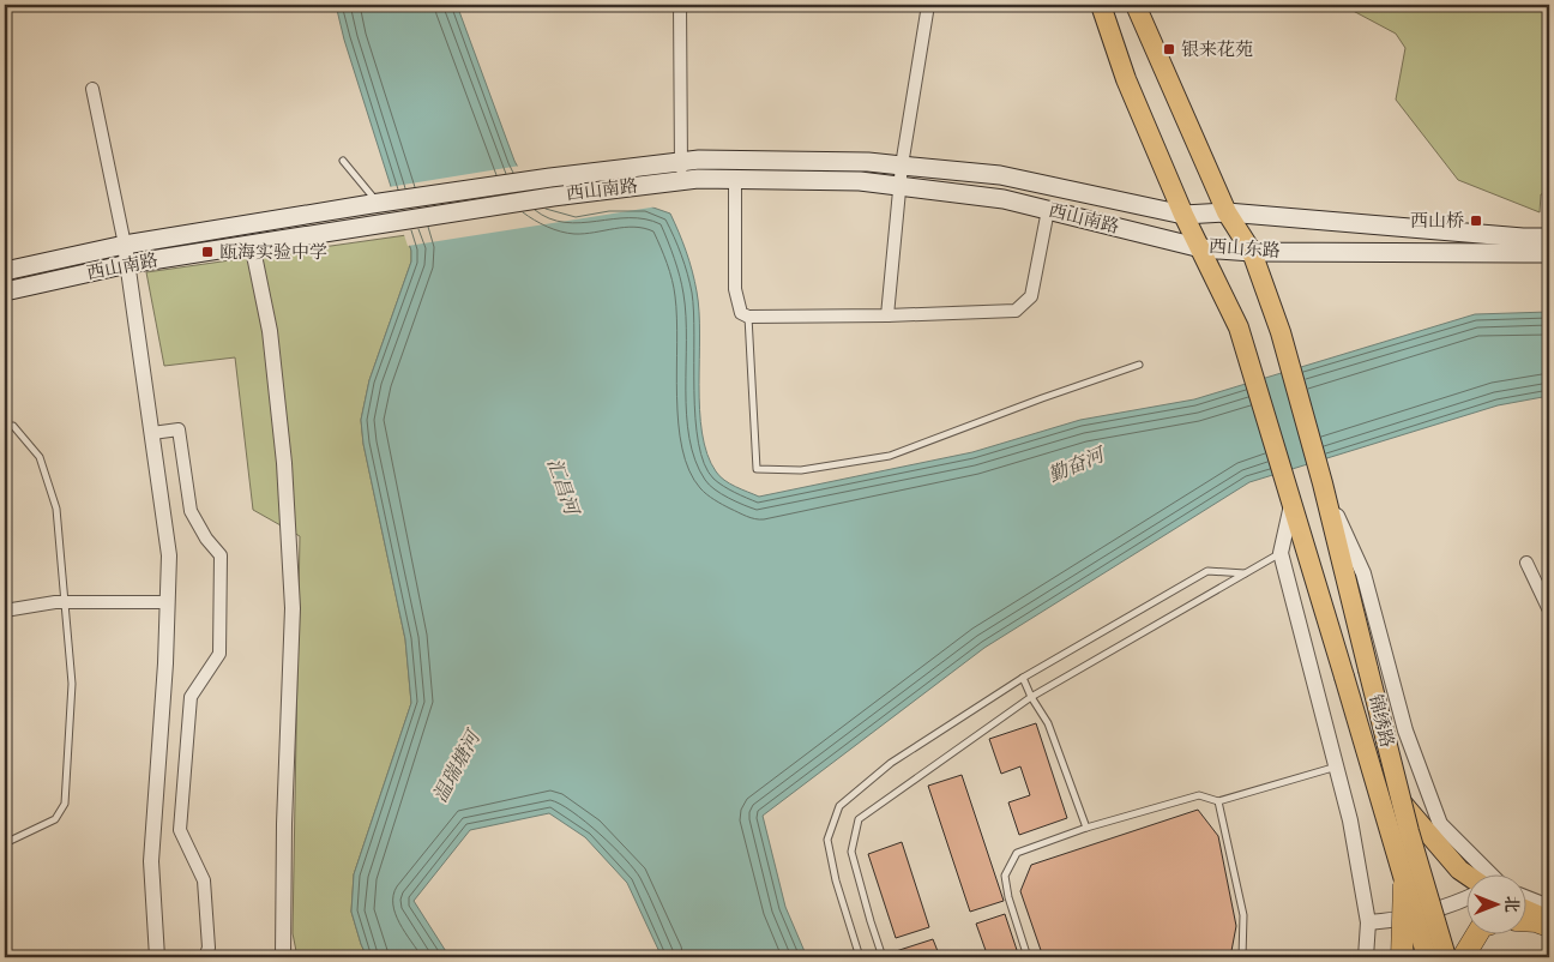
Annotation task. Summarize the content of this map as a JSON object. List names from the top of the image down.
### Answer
{
  "streets": {
    "main road": ["西山南路", "西山东路", "锦绣路"]
  },
  "crossings": [
    ["西山南路", "西山东路"],
    ["西山南路", "锦绣路"],
    ["西山东路", "锦绣路"]
  ],
  "water": ["勤奋河", "汇昌河", "温瑞塘河"],
  "places": {
    "transit": ["银来花苑", "西山桥", "瓯海实验中学"]
  },
  "north": "right"
}
